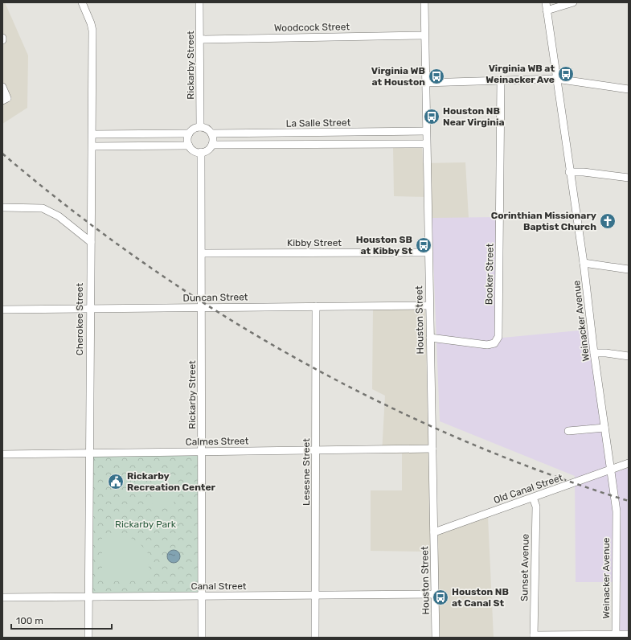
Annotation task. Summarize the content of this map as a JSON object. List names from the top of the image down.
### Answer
{
  "streets": {
    "street": [
      "Woodcock Street",
      "Rickarby Street",
      "La Salle Street",
      "Kibby Street",
      "Booker Street",
      "Duncan Street",
      "Cherokee Street",
      "Houston Street",
      "Weinacker Avenue",
      "Calmes Street",
      "Lesesne Street",
      "Old Canal Street",
      "Sunset Avenue",
      "Canal Street"
    ]
  },
  "crossings": [
    ["Woodcock Street", "Rickarby Street"],
    ["Woodcock Street", "Houston Street"],
    ["Rickarby Street", "La Salle Street"],
    ["Rickarby Street", "Kibby Street"],
    ["Rickarby Street", "Duncan Street"],
    ["Rickarby Street", "Calmes Street"],
    ["Rickarby Street", "Canal Street"],
    ["La Salle Street", "Houston Street"],
    ["Kibby Street", "Houston Street"],
    ["Booker Street", "Houston Street"],
    ["Duncan Street", "Cherokee Street"],
    ["Duncan Street", "Houston Street"],
    ["Duncan Street", "Lesesne Street"],
    ["Cherokee Street", "Calmes Street"],
    ["Cherokee Street", "Canal Street"],
    ["Houston Street", "Calmes Street"],
    ["Houston Street", "Old Canal Street"],
    ["Houston Street", "Canal Street"],
    ["Weinacker Avenue", "Old Canal Street"],
    ["Calmes Street", "Lesesne Street"],
    ["Lesesne Street", "Canal Street"],
    ["Old Canal Street", "Sunset Avenue"]
  ],
  "parks": ["Rickarby Park"],
  "places": {
    "bus stop": [
      "Virginia WB at Weinacker Ave",
      "Virginia WB at Houston",
      "Houston NB Near Virginia",
      "Houston SB at Kibby St",
      "Houston NB at Canal St"
    ],
    "church": ["Corinthian Missionary Baptist Church"],
    "public building": ["Rickarby Recreation Center"]
  },
  "scale_bar": "100 m"
}
